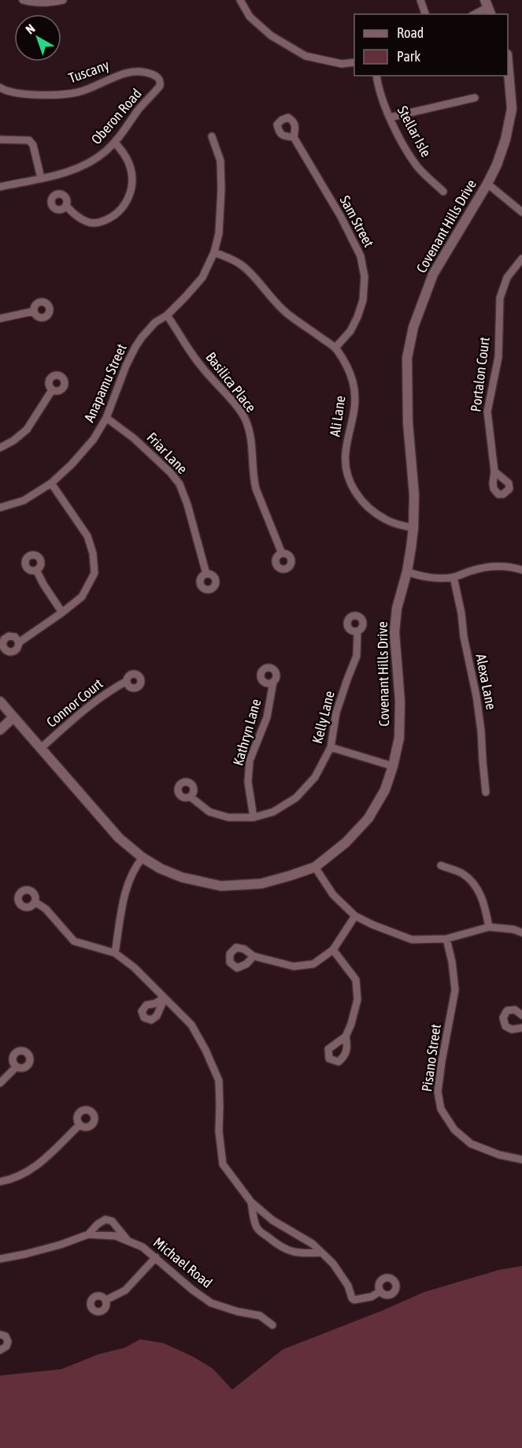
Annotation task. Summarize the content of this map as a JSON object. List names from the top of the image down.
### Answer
{
  "streets": {
    "street": [
      "Tuscany",
      "Oberon Road",
      "Stellar Isle",
      "Sam Street",
      "Covenant Hills Drive",
      "Portalon Court",
      "Basilica Place",
      "Anapamu Street",
      "Ali Lane",
      "Friar Lane",
      "Alexa Lane",
      "Connor Court",
      "Kelly Lane",
      "Kathryn Lane",
      "Pisano Street",
      "Michael Road"
    ]
  },
  "crossings": [
    ["Tuscany", "Oberon Road"],
    ["Sam Street", "Ali Lane"],
    ["Covenant Hills Drive", "Ali Lane"],
    ["Covenant Hills Drive", "Connor Court"],
    ["Basilica Place", "Anapamu Street"],
    ["Anapamu Street", "Ali Lane"],
    ["Anapamu Street", "Friar Lane"],
    ["Kelly Lane", "Kathryn Lane"]
  ],
  "legend": ["Road", "Park"],
  "north": "top left"
}
